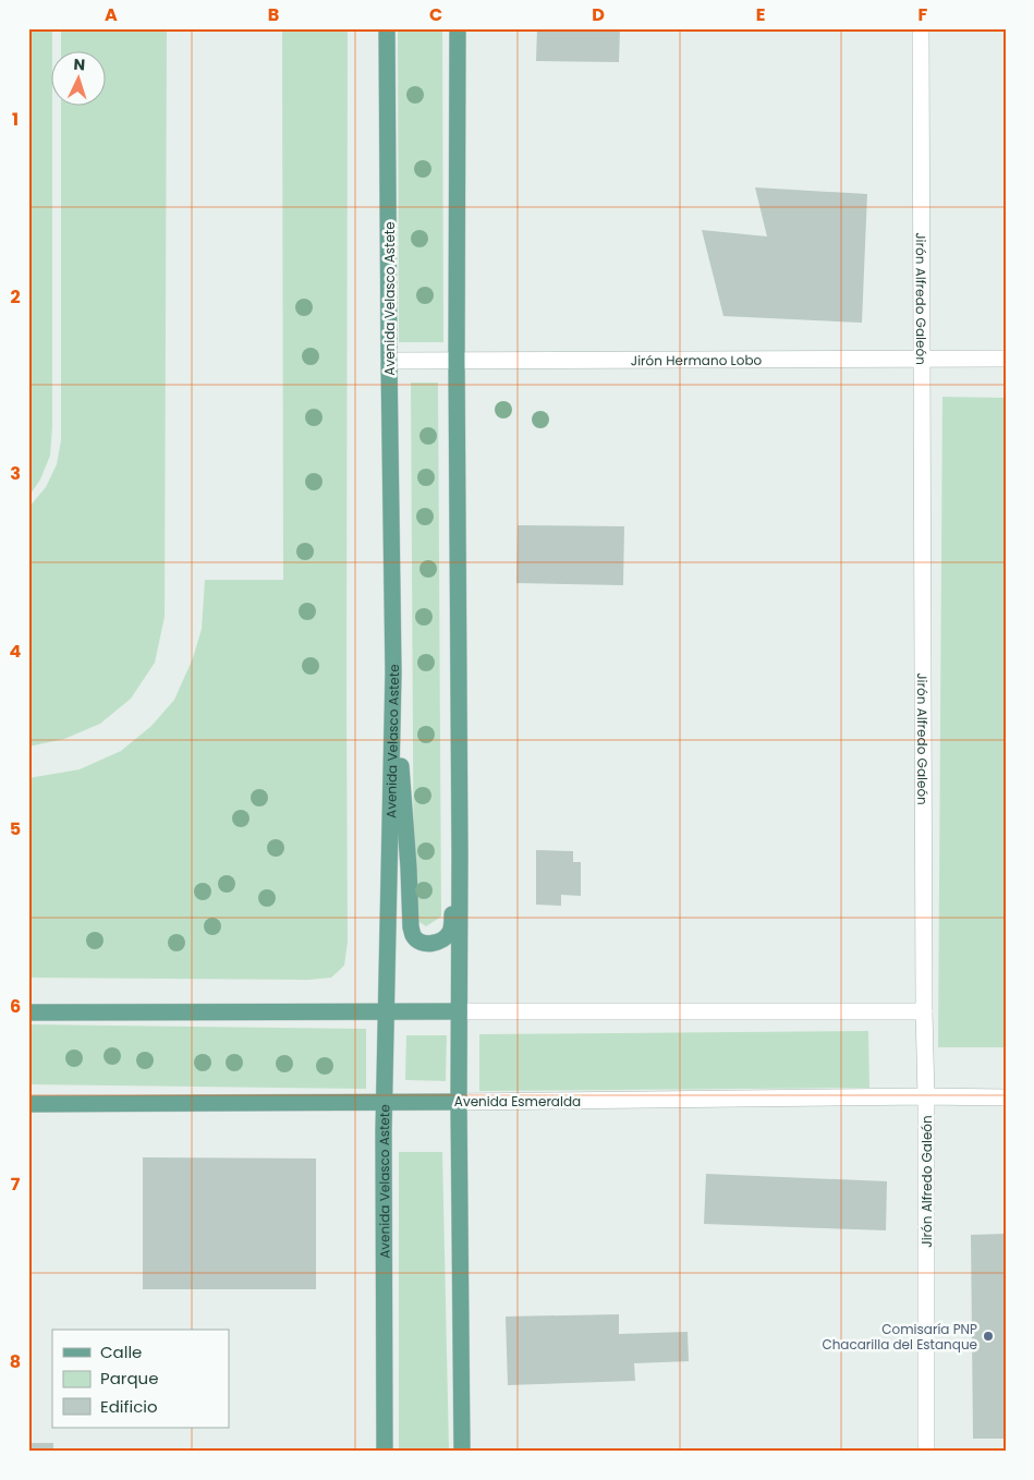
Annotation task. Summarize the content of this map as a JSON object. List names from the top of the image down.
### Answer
{
  "streets": {
    "main road": ["Avenida Velasco Astete", "Avenida Esmeralda"],
    "street": ["Jirón Alfredo Galeón", "Jirón Hermano Lobo"]
  },
  "crossings": [
    ["Avenida Velasco Astete", "Jirón Hermano Lobo"],
    ["Avenida Velasco Astete", "Avenida Esmeralda"],
    ["Jirón Alfredo Galeón", "Jirón Hermano Lobo"],
    ["Jirón Alfredo Galeón", "Avenida Esmeralda"]
  ],
  "places": ["Comisaría PNP Chacarilla del Estanque"],
  "legend": ["Calle", "Parque", "Edificio"],
  "north": "top",
  "grid": {
    "columns": [
      "A",
      "B",
      "C",
      "D",
      "E",
      "F"
    ],
    "rows": [
      "1",
      "2",
      "3",
      "4",
      "5",
      "6",
      "7",
      "8"
    ]
  }
}
